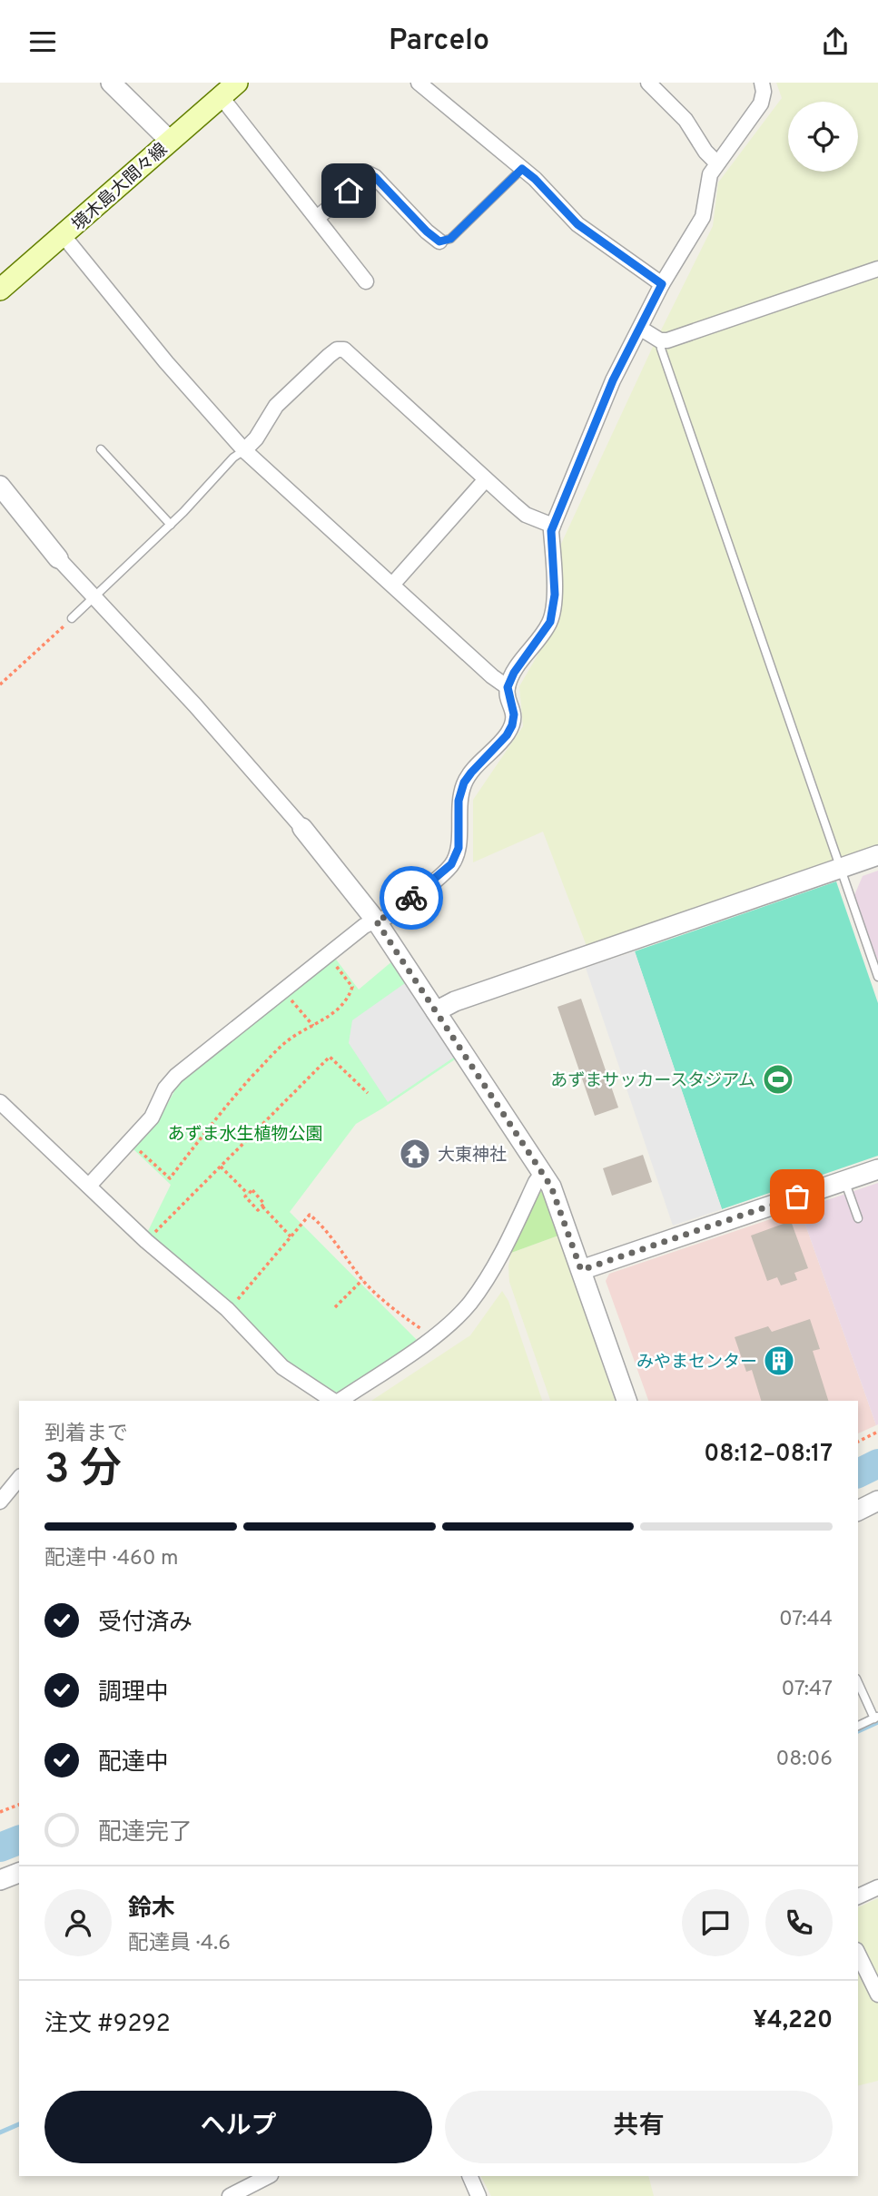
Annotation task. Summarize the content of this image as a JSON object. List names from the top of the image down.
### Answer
{
  "streets": {
    "main road": ["境木島大間々線"]
  },
  "parks": ["あずま水生植物公園"],
  "places": {
    "sports": ["あずまサッカースタジアム"],
    "temple": ["大東神社"],
    "building": ["みやまセンター"]
  },
  "page": {
    "header": "Parcelo",
    "heading": ["3 分", "到着まで", "08:12–08:17"],
    "panel": [
      "鈴木",
      "配達員 · 4.6",
      "注文 #9292",
      "¥4,220"
    ],
    "bar": "配達中 · 460 m",
    "list": [
      ["受付済み", "07:44"],
      ["調理中", "07:47"],
      ["配達中", "08:06"],
      "配達完了"
    ],
    "buttons": ["ヘルプ", "共有"]
  }
}
